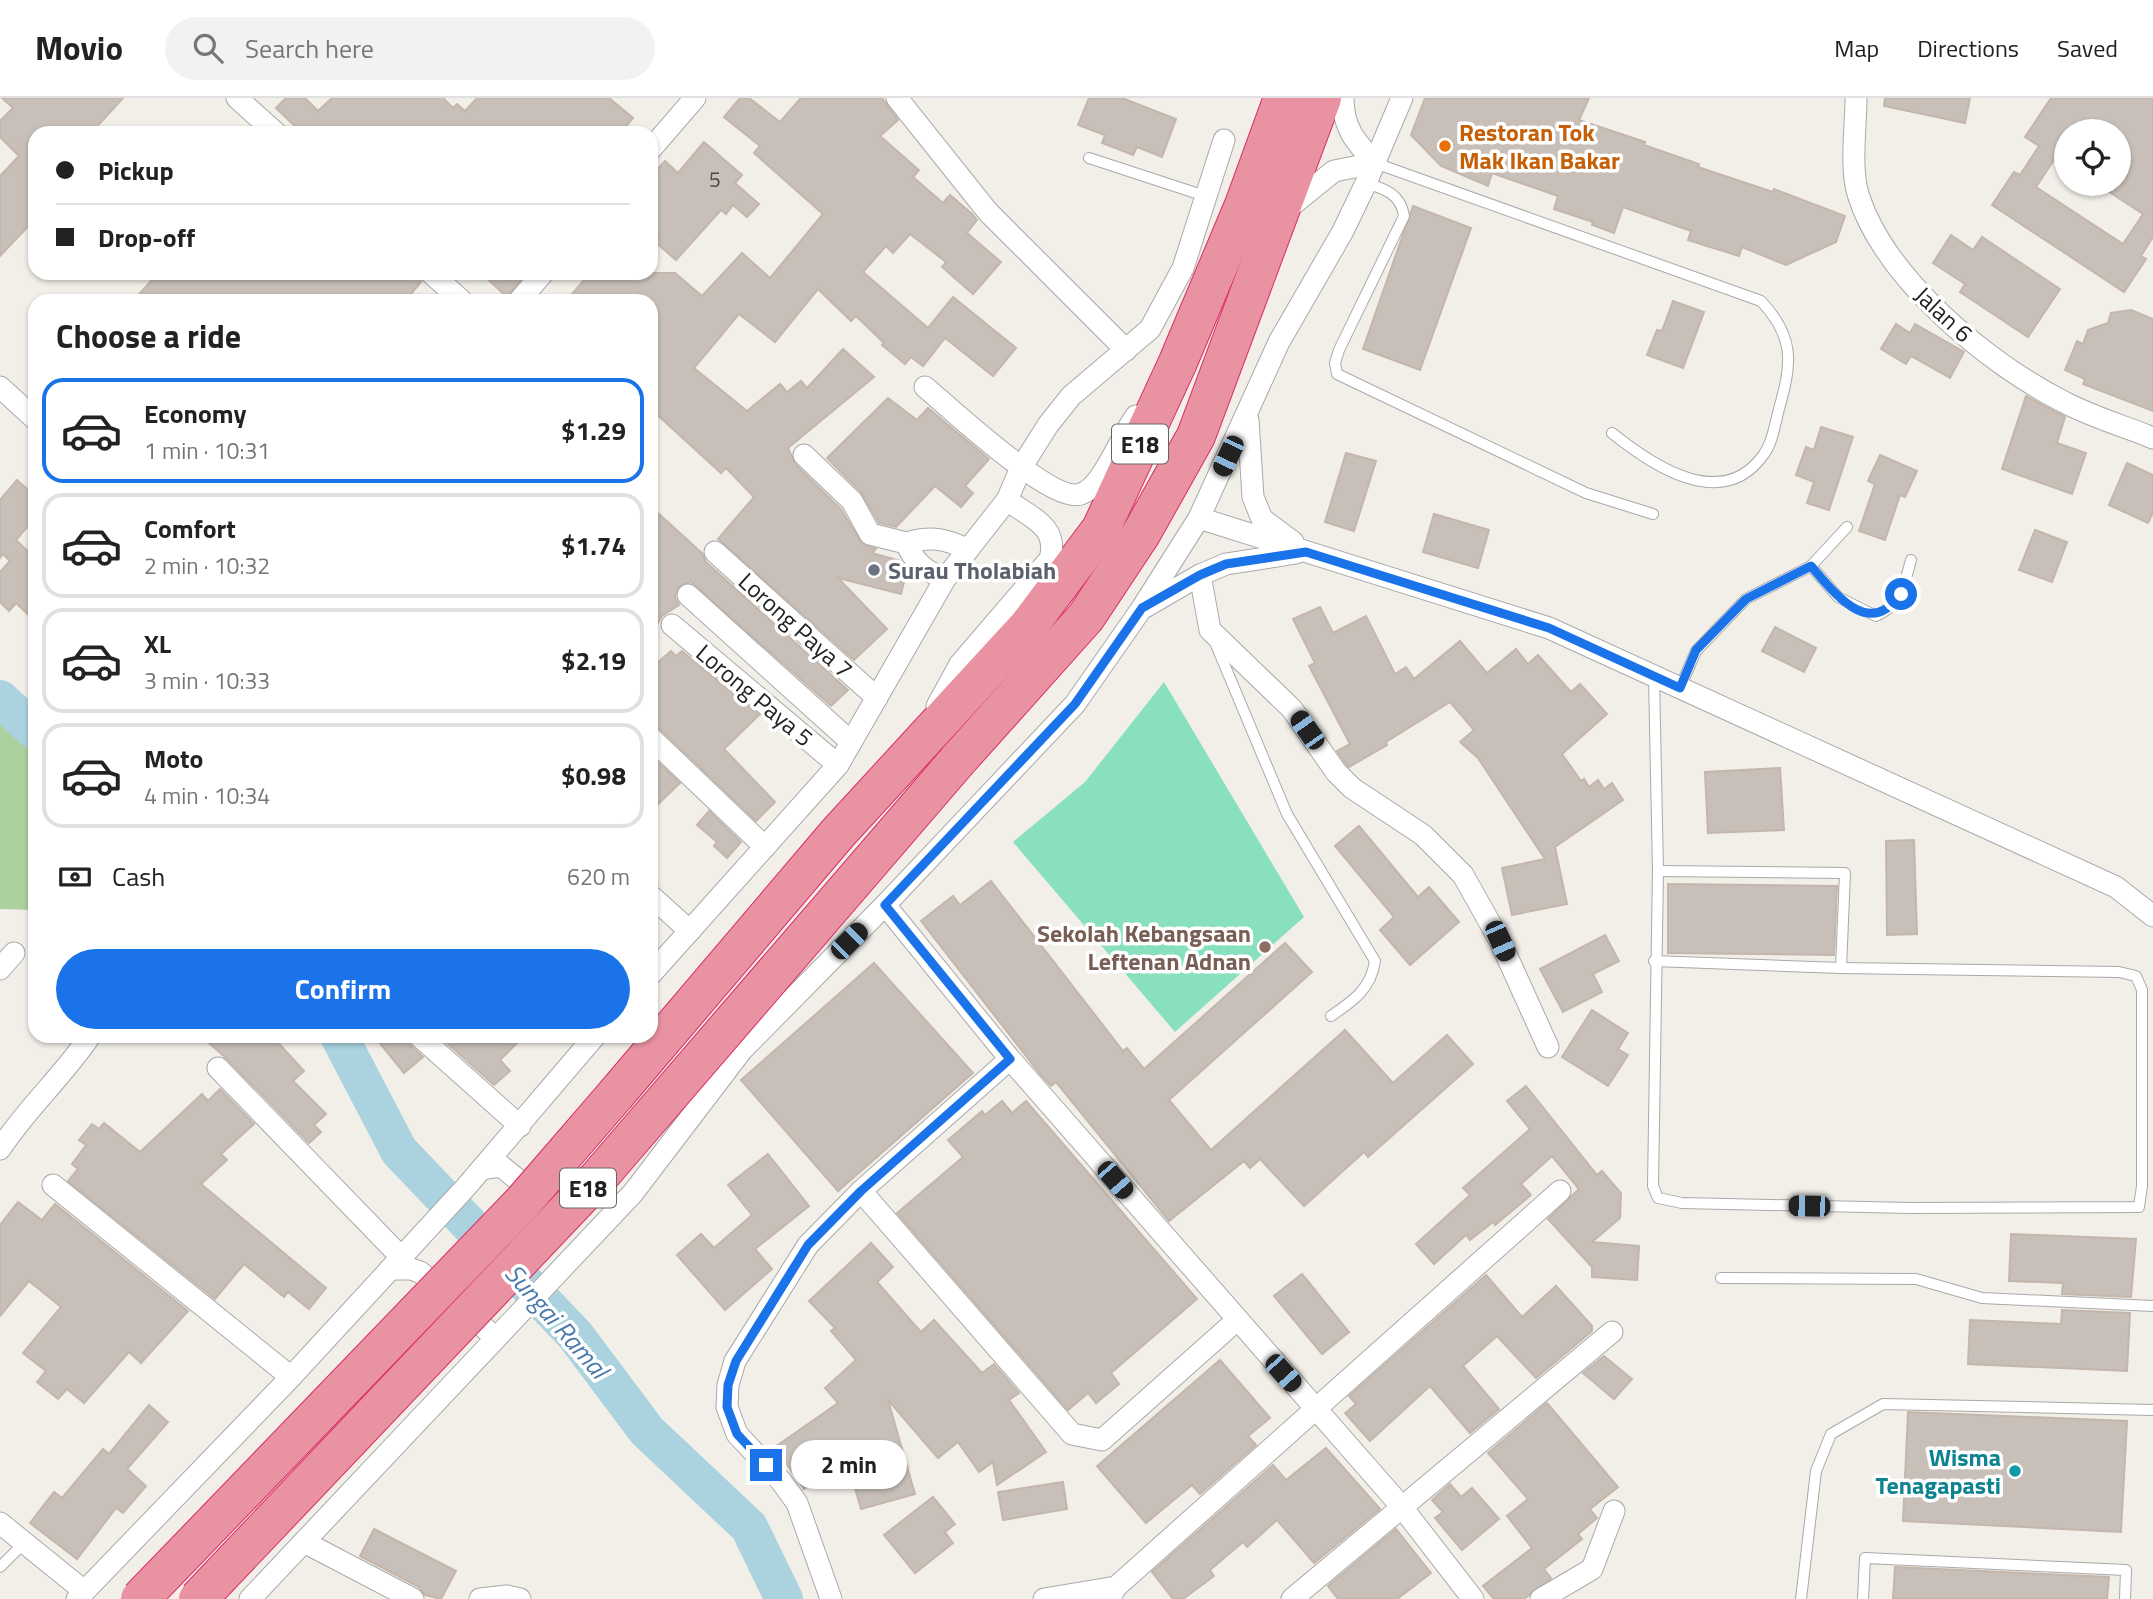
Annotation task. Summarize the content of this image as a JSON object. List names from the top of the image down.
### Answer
{
  "streets": {
    "highway": ["E18"],
    "street": ["Jalan 6", "Lorong Paya 7", "Lorong Paya 5"]
  },
  "water": ["Sungai Ramal"],
  "places": [
    "Restoran Tok Mak Ikan Bakar",
    "Surau Tholabiah",
    "Sekolah Kebangsaan Leftenan Adnan",
    "Wisma Tenagapasti"
  ],
  "house_numbers": ["5"],
  "page": {
    "header": "Movio",
    "search": "Search here",
    "nav": ["Map", "Directions", "Saved"],
    "banner": ["Pickup", "Drop-off"],
    "heading": "Choose a ride",
    "list": [
      {
        "name": "Economy",
        "note": "1 min · 10:31",
        "value": "$1.29"
      },
      {
        "name": "Comfort",
        "note": "2 min · 10:32",
        "value": "$1.74"
      },
      {
        "name": "XL",
        "note": "3 min · 10:33",
        "value": "$2.19"
      },
      {
        "name": "Moto",
        "note": "4 min · 10:34",
        "value": "$0.98"
      }
    ],
    "pay": ["Cash", "620 m"],
    "buttons": "Confirm",
    "bubble": "2 min"
  }
}
